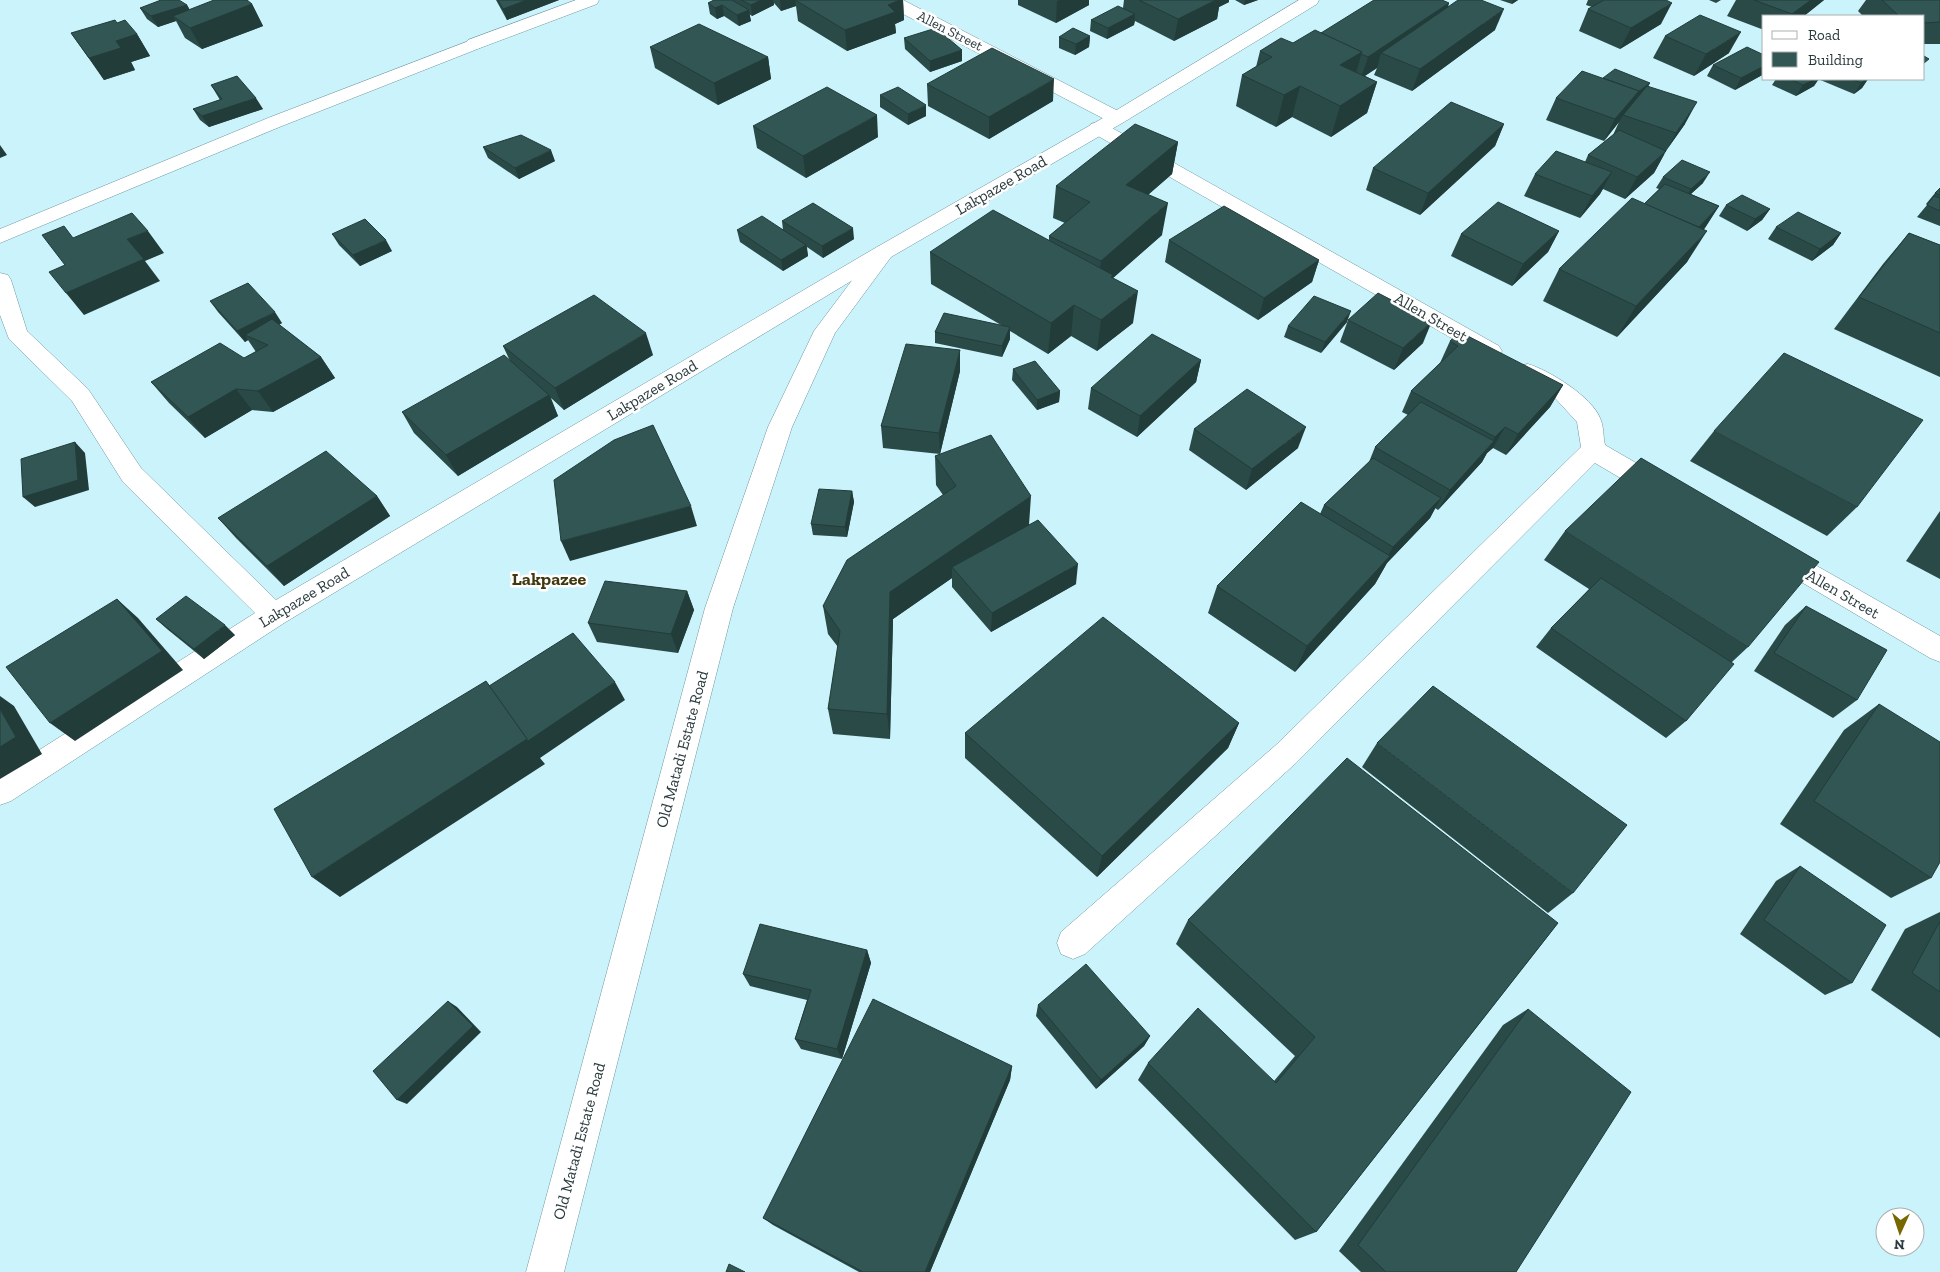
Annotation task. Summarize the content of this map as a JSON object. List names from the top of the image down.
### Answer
{
  "streets": {
    "street": ["Allen Street", "Lakpazee Road", "Old Matadi Estate Road"]
  },
  "crossings": [
    ["Allen Street", "Lakpazee Road"],
    ["Lakpazee Road", "Old Matadi Estate Road"]
  ],
  "districts": ["Lakpazee"],
  "legend": ["Road", "Building"],
  "north": "bottom"
}
